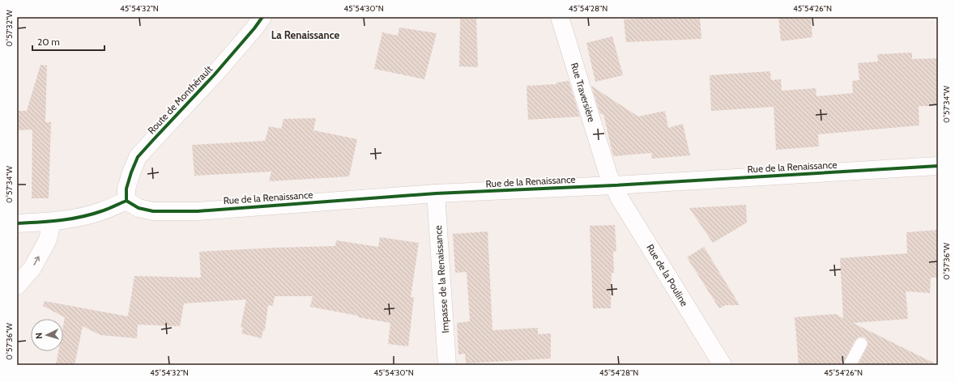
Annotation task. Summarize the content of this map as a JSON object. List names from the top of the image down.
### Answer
{
  "streets": {
    "main road": [
      "Rue Traversière",
      "Route de Monthérault",
      "Rue de la Renaissance",
      "Rue de la Pouline",
      "Impasse de la Renaissance"
    ]
  },
  "crossings": [
    ["Rue Traversière", "Rue de la Renaissance"],
    ["Rue Traversière", "Rue de la Pouline"],
    ["Route de Monthérault", "Rue de la Renaissance"],
    ["Rue de la Renaissance", "Rue de la Pouline"],
    ["Rue de la Renaissance", "Impasse de la Renaissance"]
  ],
  "districts": ["La Renaissance"],
  "scale_bar": "20 m",
  "north": "left",
  "coordinates": [
    "45°54'32\"N",
    "45°54'30\"N",
    "45°54'28\"N",
    "45°54'26\"N",
    "0°57'32\"W",
    "0°57'34\"W",
    "0°57'36\"W"
  ]
}
